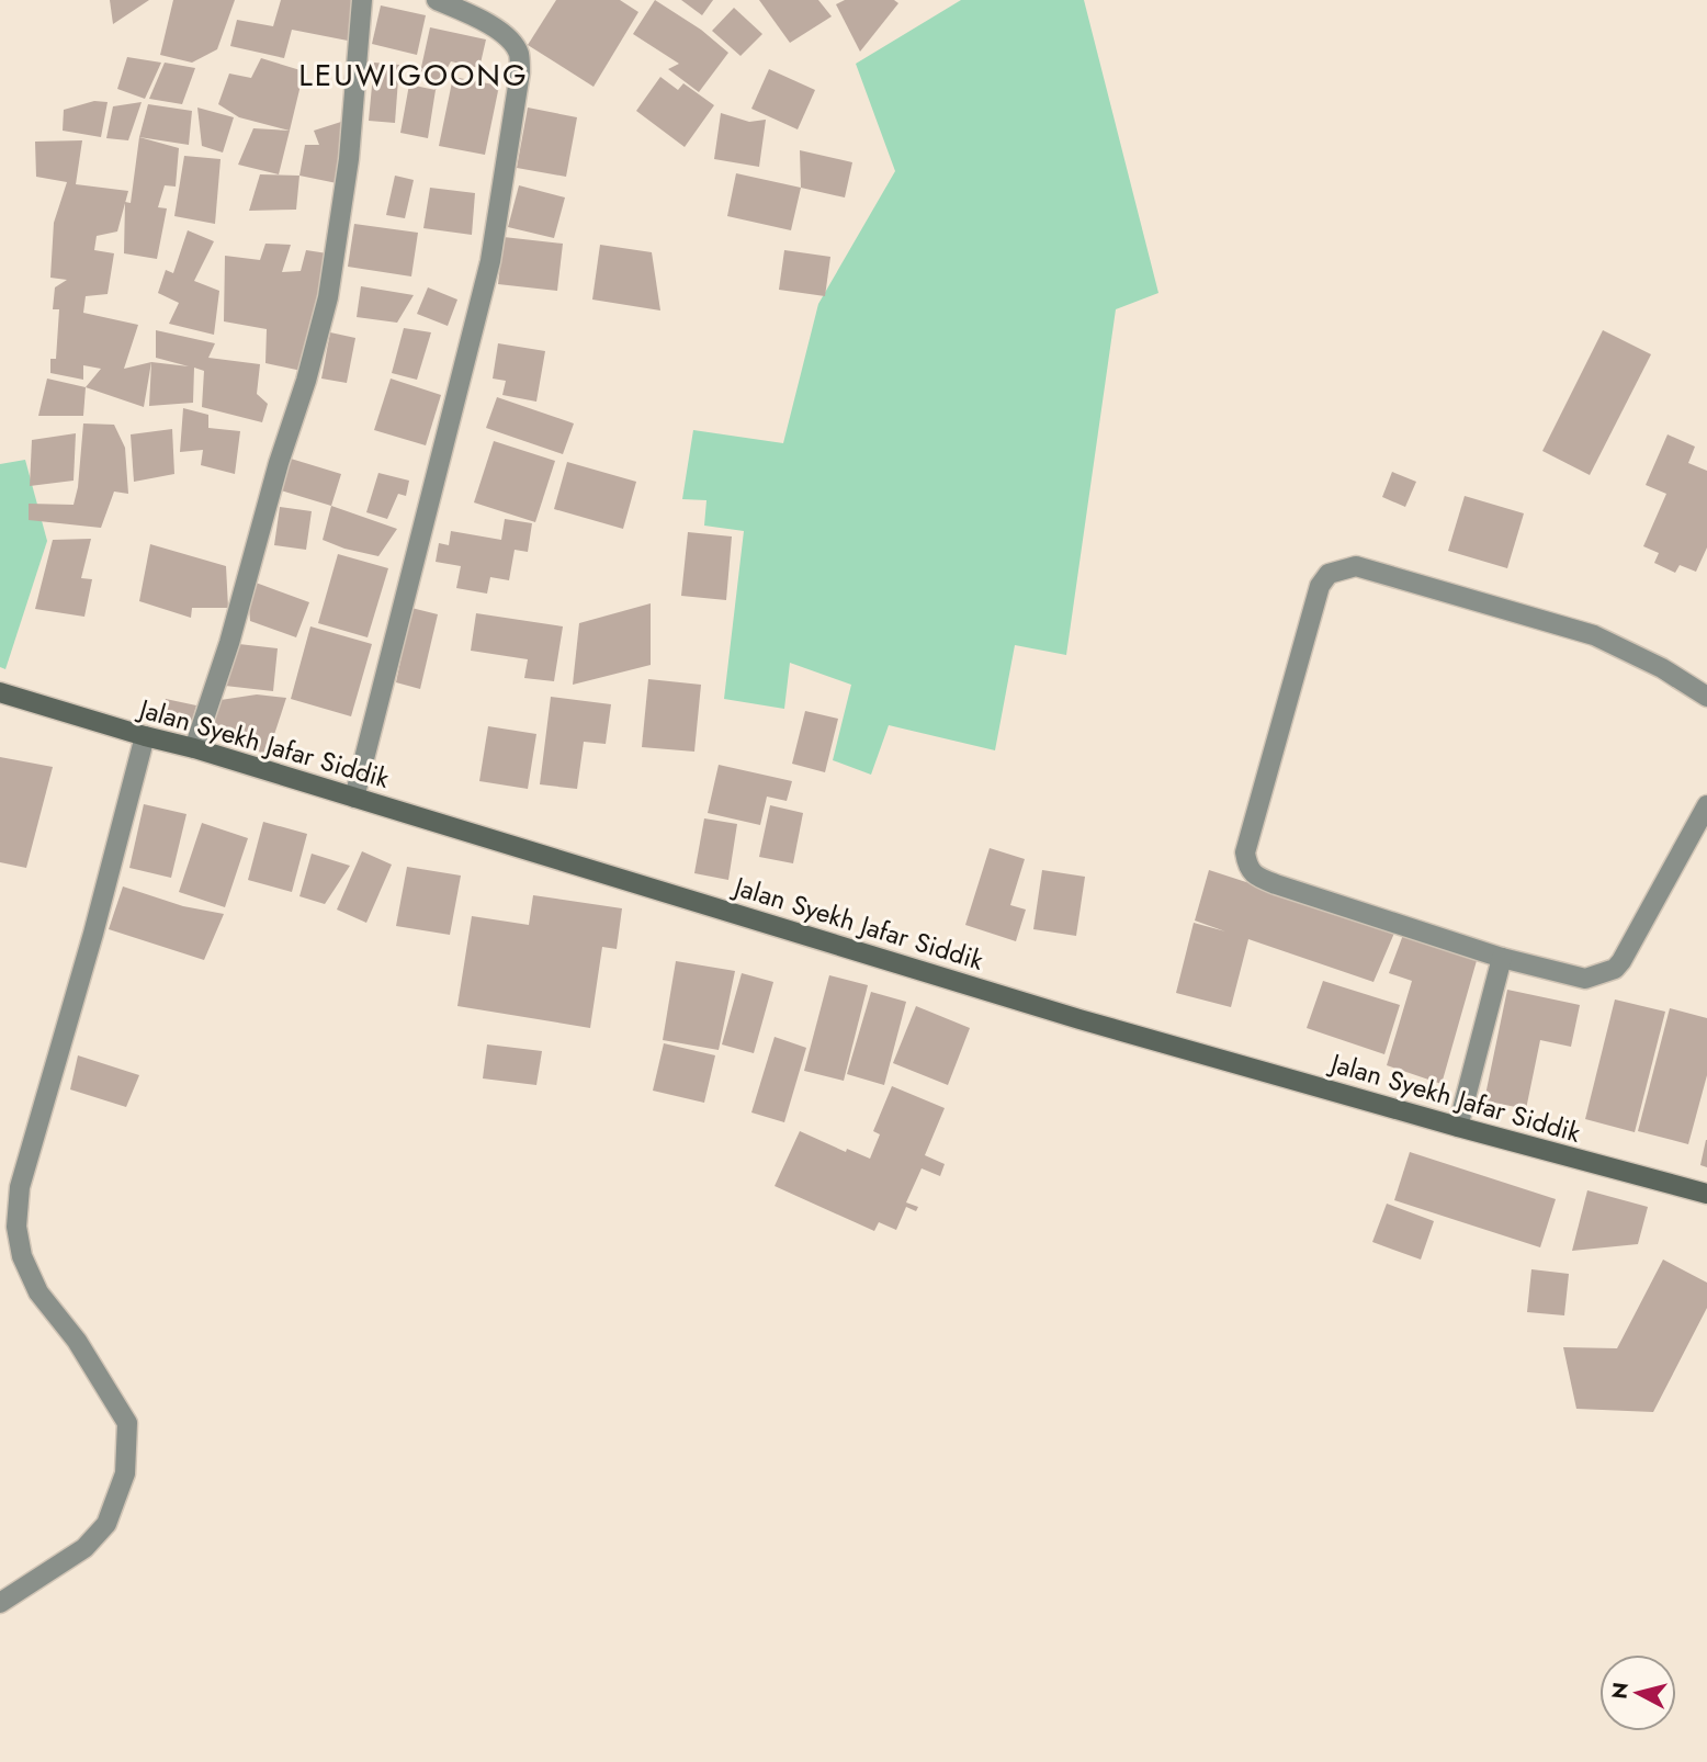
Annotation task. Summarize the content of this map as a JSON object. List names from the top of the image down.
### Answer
{
  "streets": {
    "main road": ["Jalan Syekh Jafar Siddik"]
  },
  "districts": ["LEUWIGOONG"],
  "north": "left"
}
